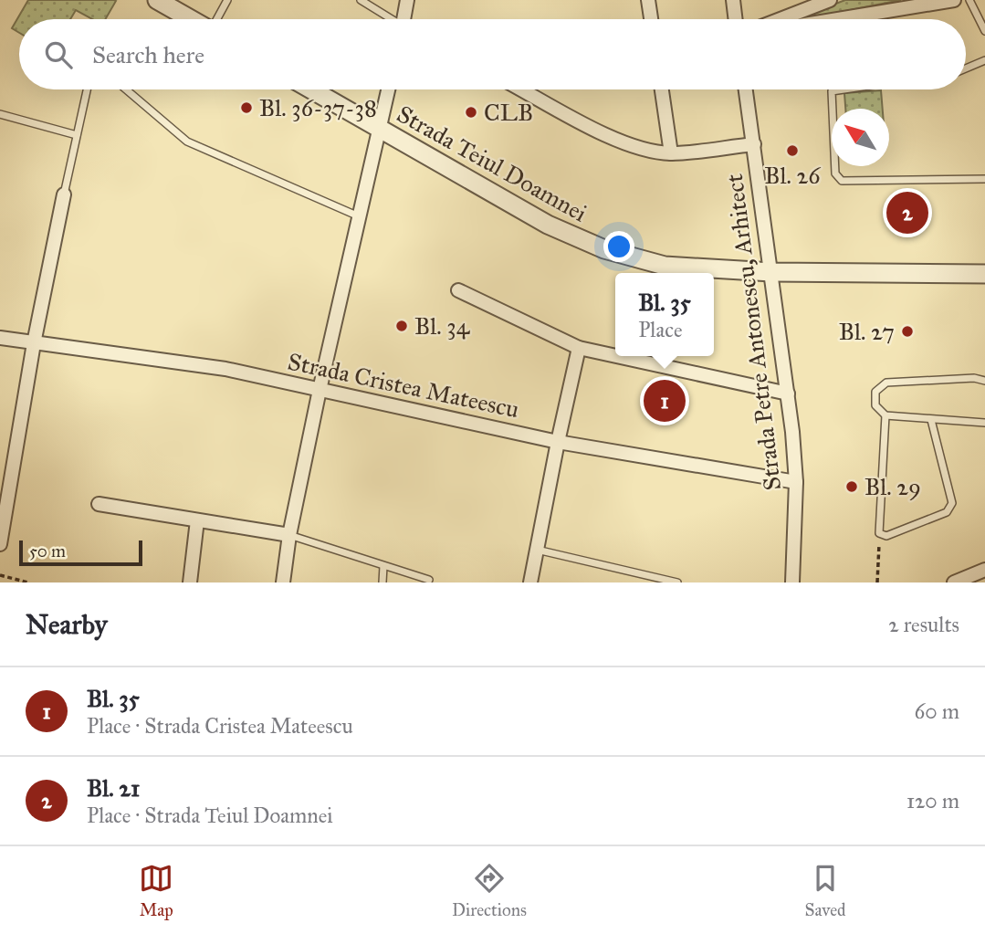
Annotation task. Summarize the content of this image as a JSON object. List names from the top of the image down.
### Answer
{
  "streets": {
    "street": ["Strada Teiul Doamnei", "Strada Petre Antonescu, Arhitect", "Strada Cristea Mateescu"]
  },
  "crossings": [
    ["Strada Teiul Doamnei", "Strada Petre Antonescu, Arhitect"],
    ["Strada Petre Antonescu, Arhitect", "Strada Cristea Mateescu"]
  ],
  "places": [
    "Bl. 36-37-38",
    "CLB",
    "Bl. 26",
    "Bl. 34",
    "Bl. 27",
    "Bl. 29"
  ],
  "scale_bar": "50 m",
  "north": "top left",
  "page": {
    "search": "Search here",
    "pins": ["2", "1"],
    "popup": ["Bl. 35", "Place"],
    "scale": "50 m",
    "heading": ["Nearby", "2 results"],
    "list": [
      {
        "mark": "1",
        "name": "Bl. 35",
        "note": "Place · Strada Cristea Mateescu",
        "value": "60 m"
      },
      {
        "mark": "2",
        "name": "Bl. 21",
        "note": "Place · Strada Teiul Doamnei",
        "value": "120 m"
      }
    ],
    "nav": ["Map", "Directions", "Saved"]
  }
}
